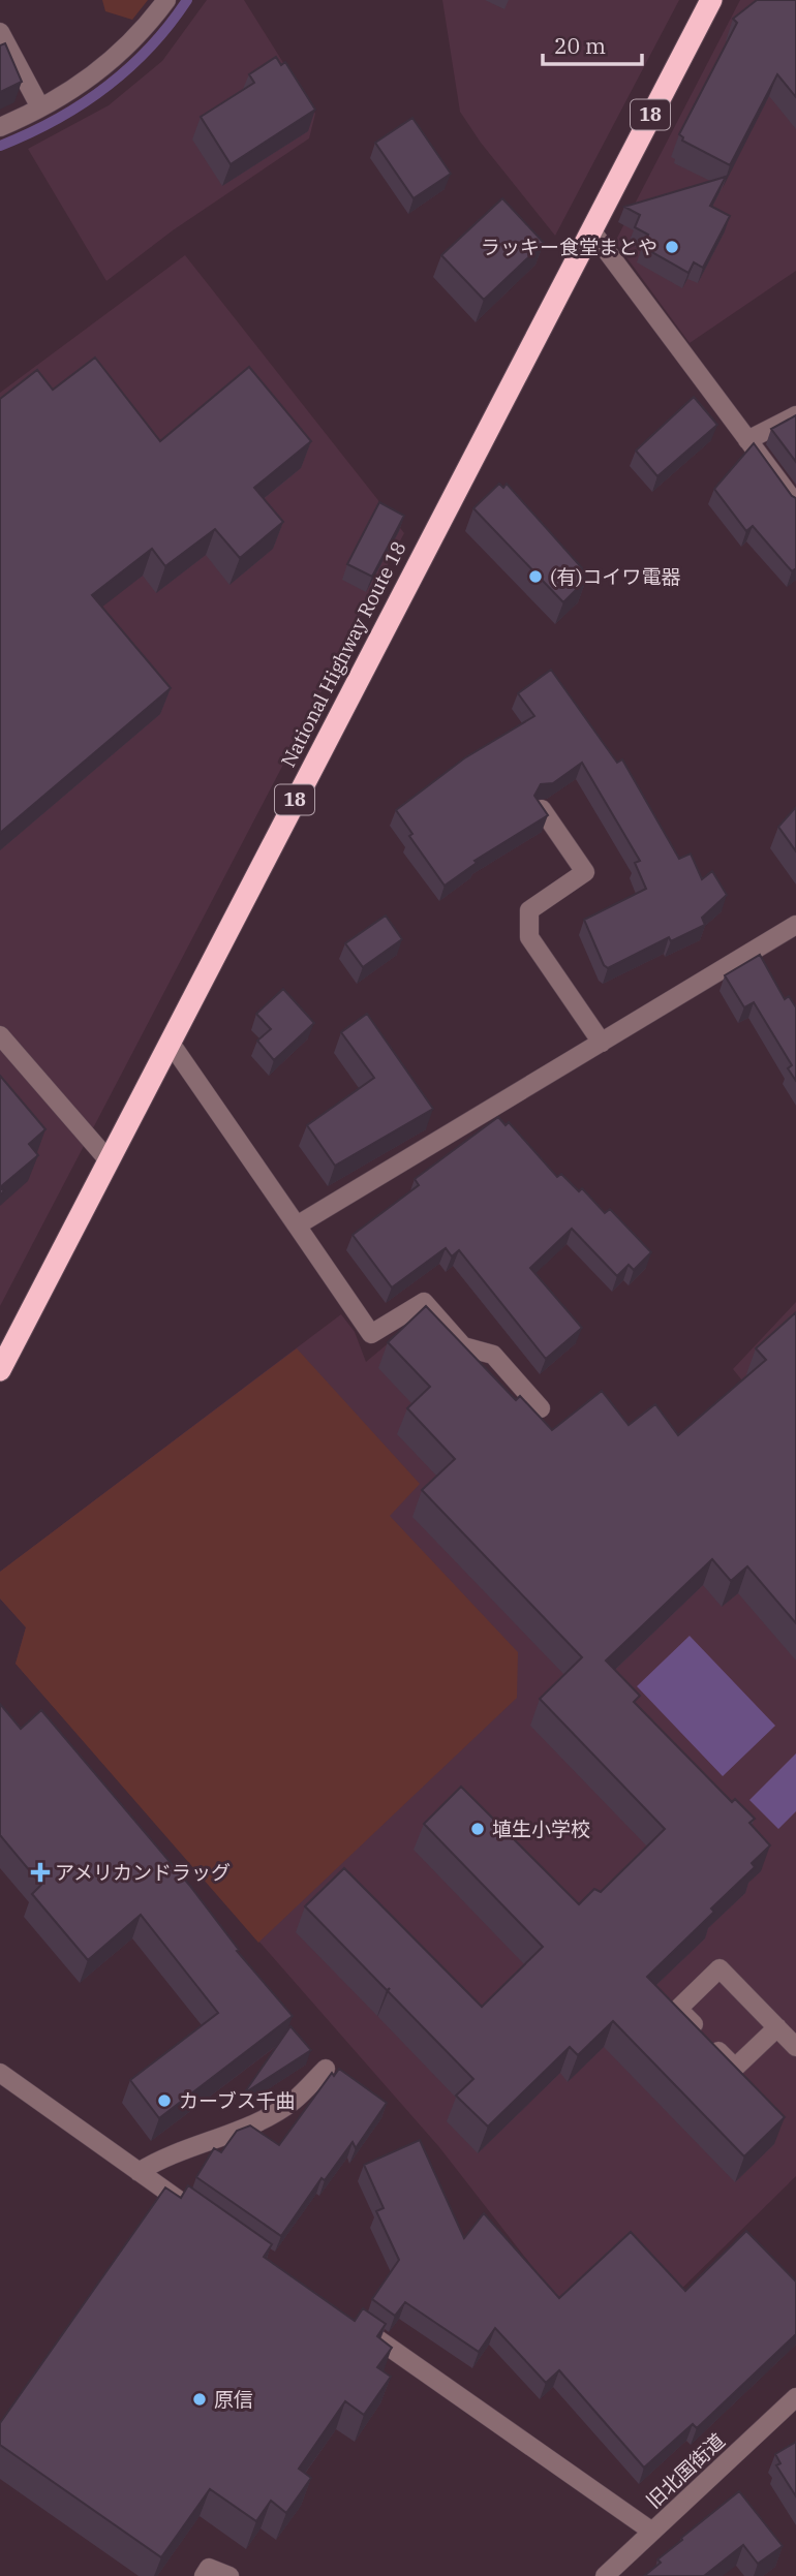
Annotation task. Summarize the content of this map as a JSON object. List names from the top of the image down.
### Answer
{
  "streets": {
    "highway": ["18", "National Highway Route 18"],
    "street": ["旧北国街道"]
  },
  "places": {
    "other": [
      "ラッキー食堂まとや",
      "(有)コイワ電器",
      "埴生小学校",
      "カーブス千曲",
      "原信"
    ],
    "health": ["アメリカンドラッグ"]
  },
  "scale_bar": "20 m"
}
